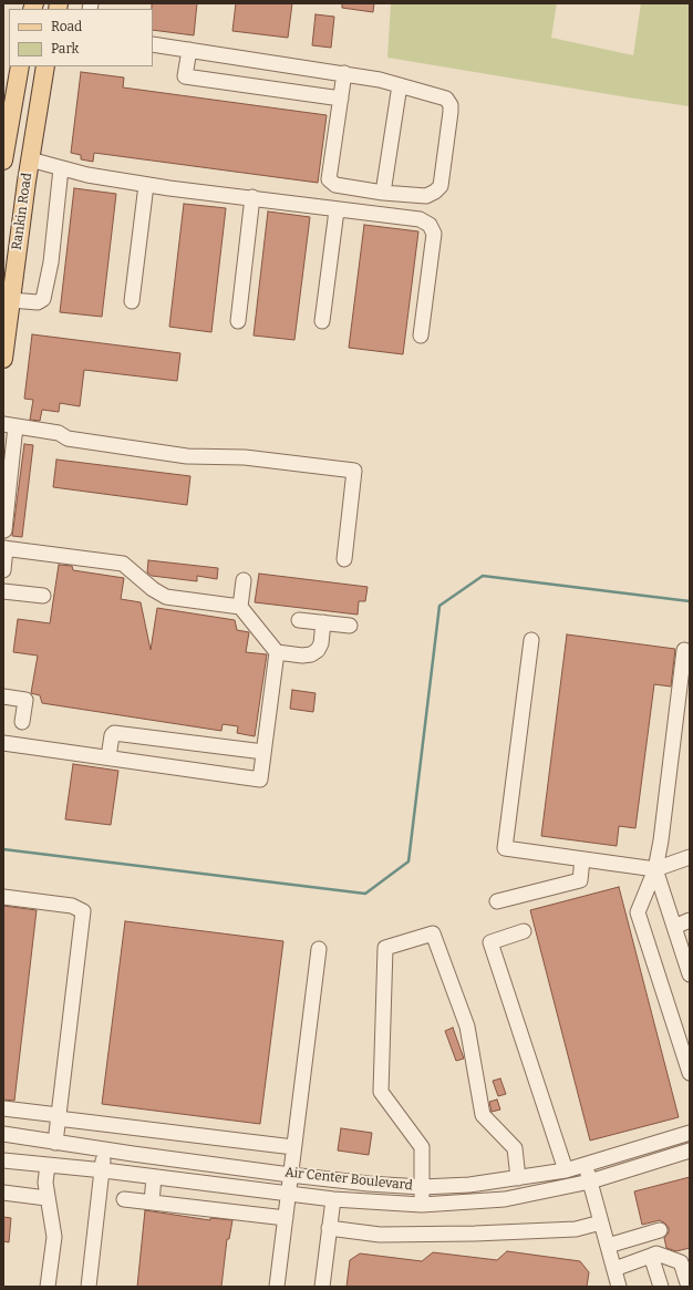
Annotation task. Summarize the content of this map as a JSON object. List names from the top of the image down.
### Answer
{
  "streets": {
    "main road": ["Rankin Road"],
    "street": ["Air Center Boulevard"]
  },
  "legend": ["Road", "Park"]
}
